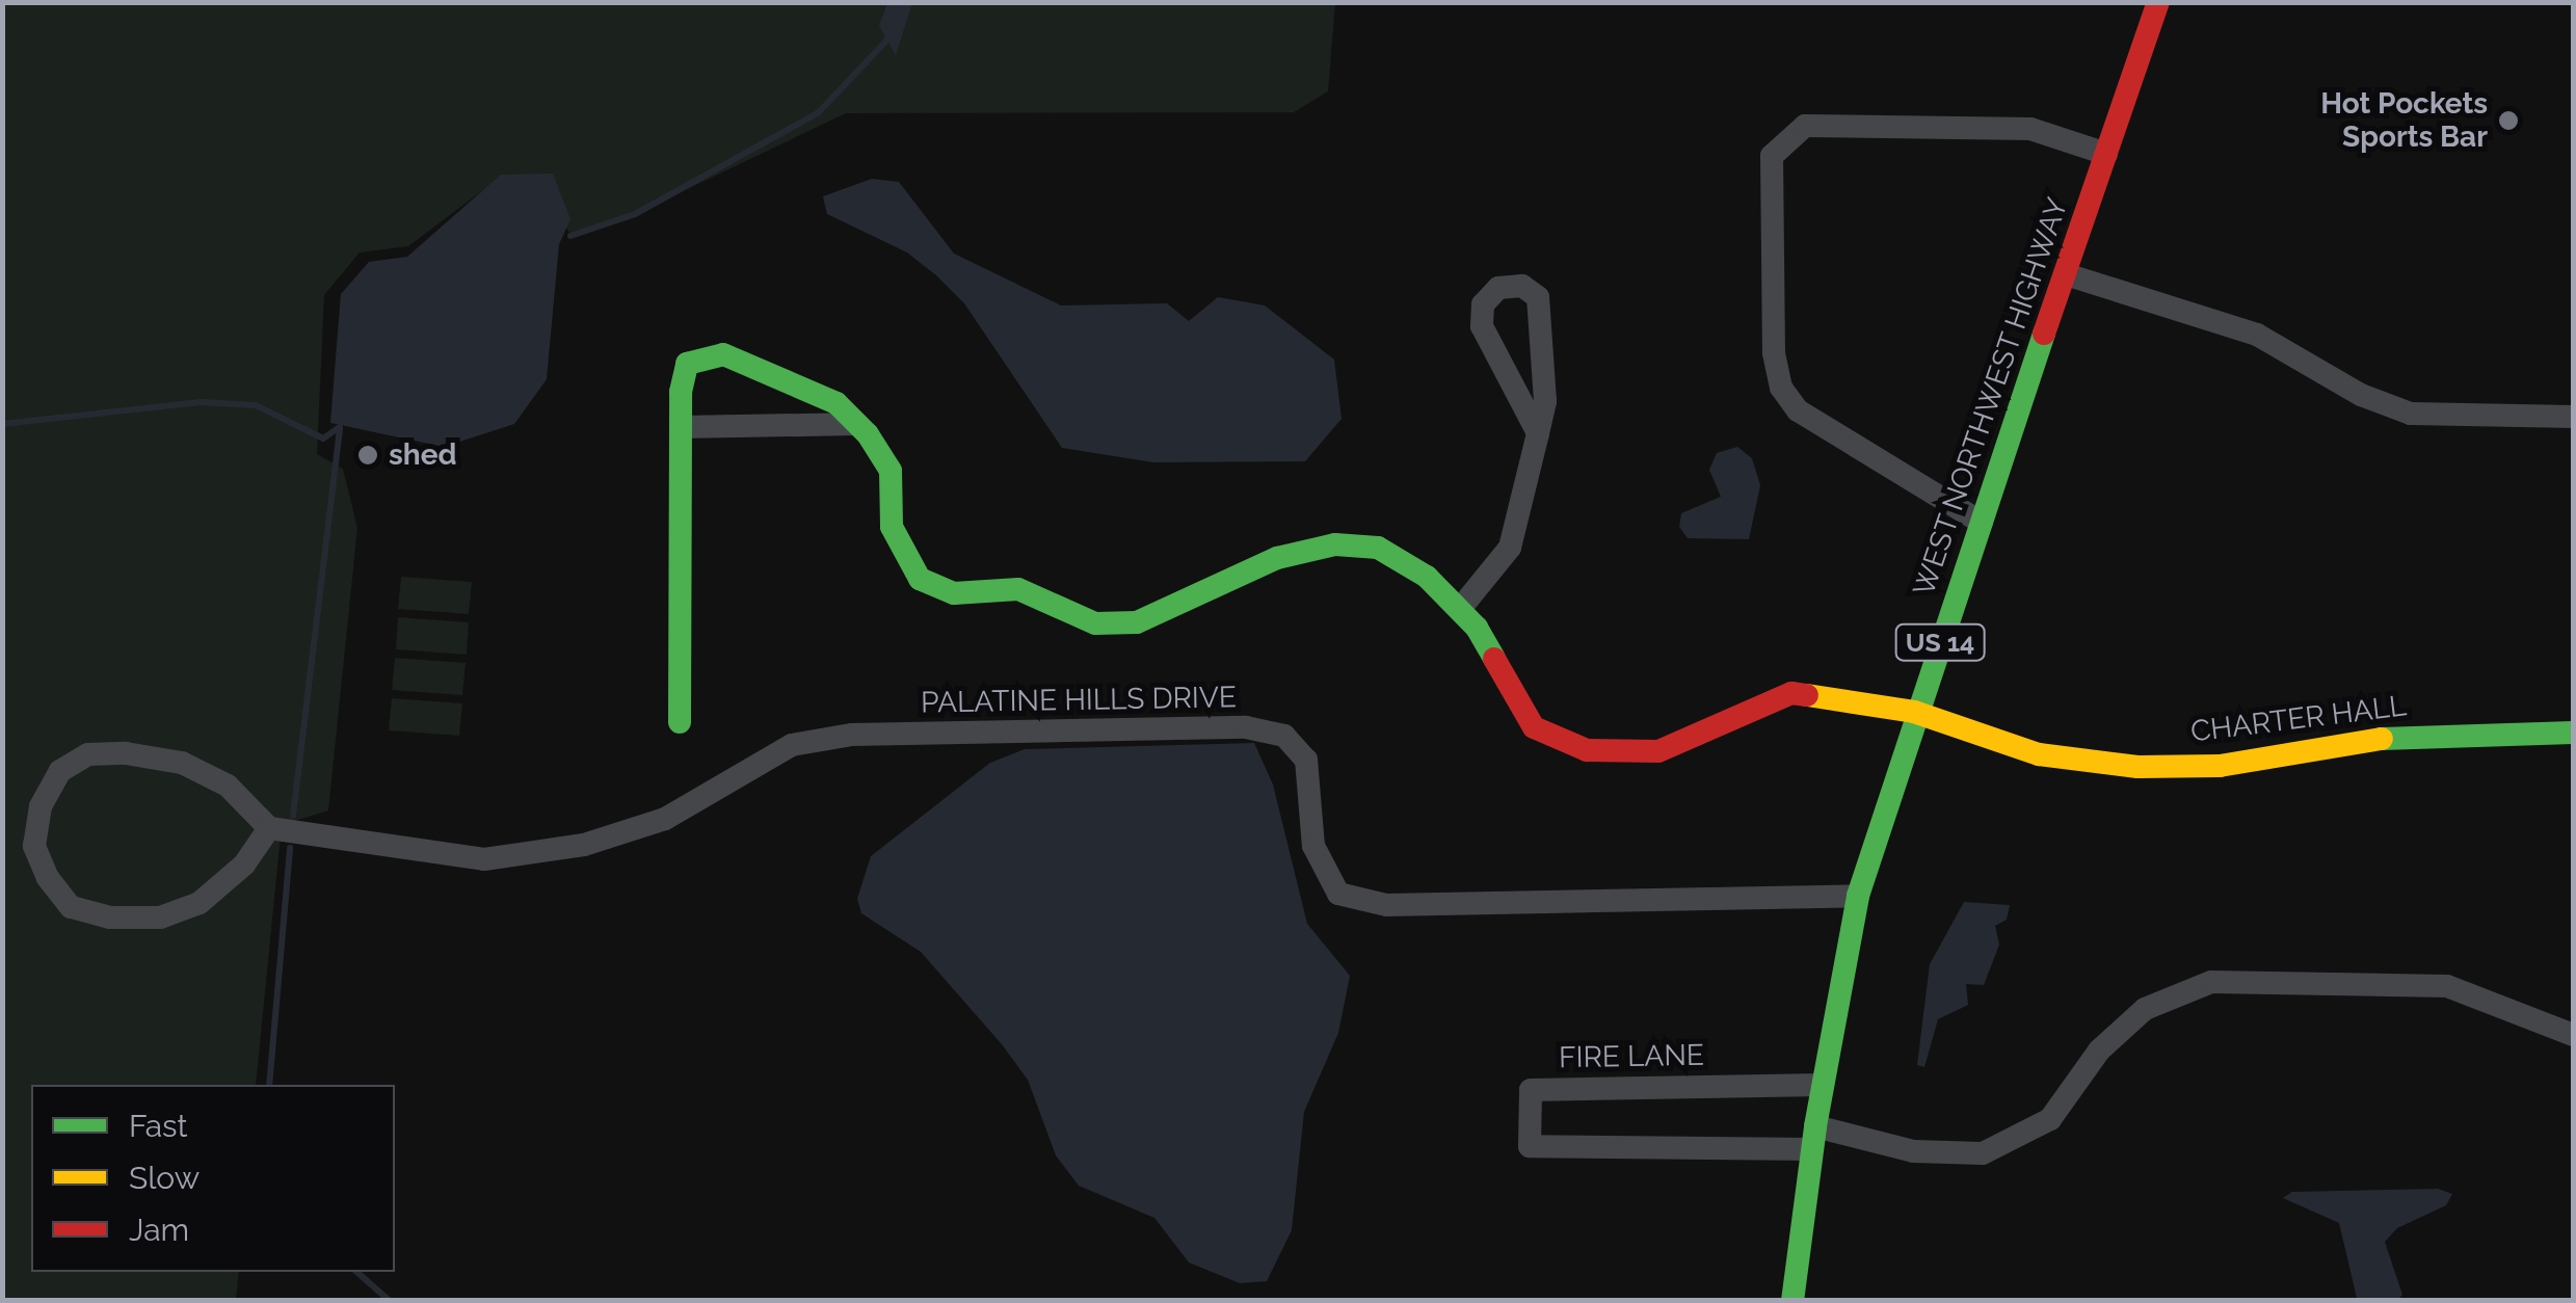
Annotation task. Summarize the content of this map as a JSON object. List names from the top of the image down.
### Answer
{
  "streets": {
    "street": [
      "WEST NORTHWEST HIGHWAY",
      "US 14",
      "PALATINE HILLS DRIVE",
      "CHARTER HALL",
      "FIRE LANE"
    ]
  },
  "crossings": [
    ["WEST NORTHWEST HIGHWAY", "PALATINE HILLS DRIVE"],
    ["WEST NORTHWEST HIGHWAY", "CHARTER HALL"],
    ["WEST NORTHWEST HIGHWAY", "FIRE LANE"]
  ],
  "places": ["Hot Pockets Sports Bar", "shed"],
  "legend": ["Fast", "Slow", "Jam"]
}
